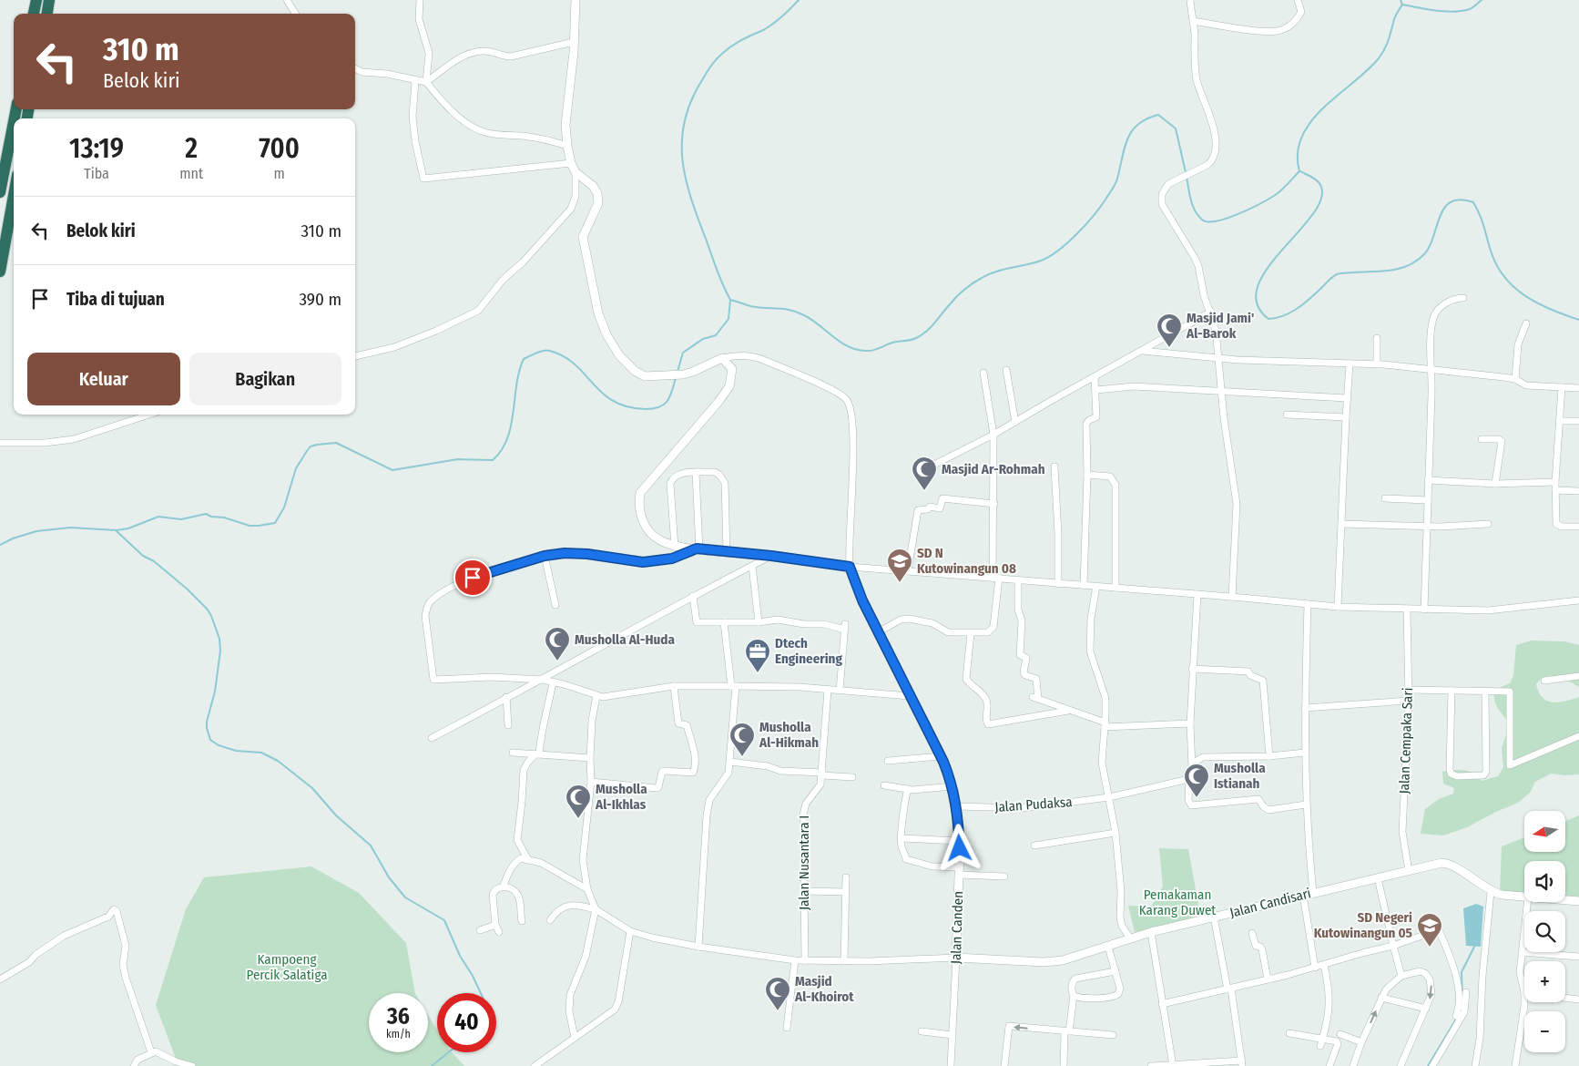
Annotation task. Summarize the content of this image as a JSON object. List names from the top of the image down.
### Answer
{
  "streets": {
    "street": [
      "Jalan Cempaka Sari",
      "Jalan Pudaksa",
      "Jalan Nusantara I",
      "Jalan Candisari",
      "Jalan Canden"
    ]
  },
  "crossings": [
    ["Jalan Cempaka Sari", "Jalan Candisari"],
    ["Jalan Pudaksa", "Jalan Canden"],
    ["Jalan Candisari", "Jalan Canden"]
  ],
  "parks": ["Pemakaman Karang Duwet", "Kampoeng Percik Salatiga"],
  "places": {
    "mosque": [
      "Masjid Jami' Al-Barok",
      "Masjid Ar-Rohmah",
      "Musholla Al-Huda",
      "Musholla Al-Hikmah",
      "Musholla Istianah",
      "Musholla Al-Ikhlas",
      "Masjid Al-Khoirot"
    ],
    "school or university": ["SD N Kutowinangun 08", "SD Negeri Kutowinangun 05"],
    "office": ["Dtech Engineering"]
  },
  "north": "left",
  "page": {
    "turn": ["310 m", "Belok kiri"],
    "eta": [
      "13:19",
      "Tiba",
      "2",
      "mnt",
      "700",
      "m"
    ],
    "list": [
      {
        "name": "Belok kiri",
        "value": "310 m"
      },
      {
        "name": "Tiba di tujuan",
        "value": "390 m"
      }
    ],
    "buttons": ["Keluar", "Bagikan"],
    "map_buttons": ["+", "−"],
    "speed": "36 km/h",
    "limit": "40"
  }
}
